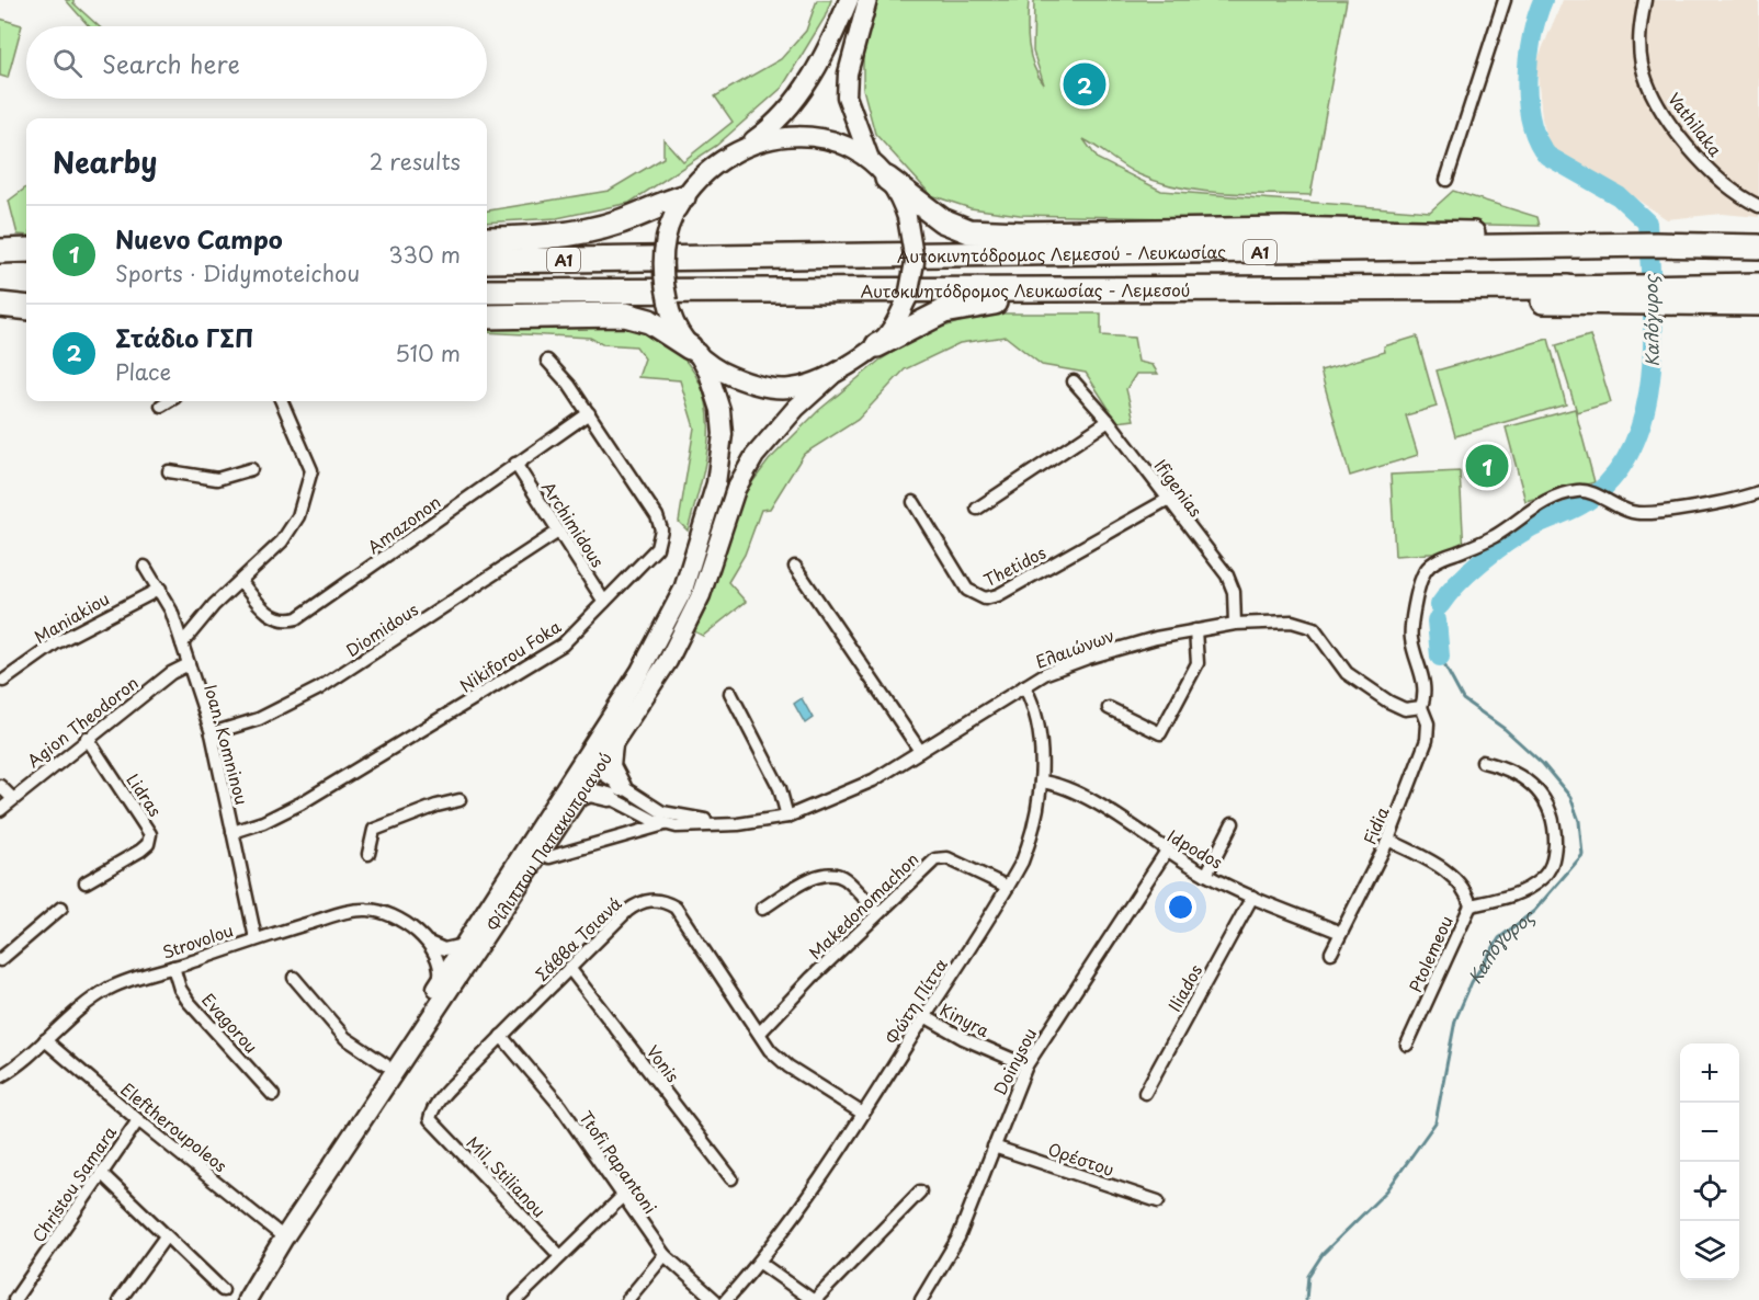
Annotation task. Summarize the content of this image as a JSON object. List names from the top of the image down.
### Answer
{
  "streets": {
    "highway": ["A1", "Αυτοκινητόδρομος Λεμεσού - Λευκωσίας", "Αυτοκινητόδρομος Λευκωσίας - Λεμεσού"],
    "main road": ["Φίλιππου Παπακυπριανού"],
    "street": [
      "Vathilaka",
      "Ifigenias",
      "Amazonon",
      "Archimidous",
      "Thetidos",
      "Maniakiou",
      "Diomidous",
      "Ελαιώνων",
      "Nikiforou Foka",
      "Agion Theodoron",
      "Ioan. Komninou",
      "Lidras",
      "Fidia",
      "Idpodos",
      "Makedonomachon",
      "Σάββα Τσιανά",
      "Strovolou",
      "Ptolemeou",
      "Iliados",
      "Φώτη Πίττα",
      "Kinyra",
      "Evagorou",
      "Doinysou",
      "Vonis",
      "Eleftheroupoleos",
      "Ορέστου",
      "Ttofi Papantoni",
      "Mil. Stilianou",
      "Christou Samara"
    ]
  },
  "crossings": [
    ["Ifigenias", "Thetidos"],
    ["Ifigenias", "Ελαιώνων"],
    ["Amazonon", "Archimidous"],
    ["Amazonon", "Nikiforou Foka"],
    ["Archimidous", "Diomidous"],
    ["Archimidous", "Nikiforou Foka"],
    ["Maniakiou", "Ioan. Komninou"],
    ["Diomidous", "Ioan. Komninou"],
    ["Ελαιώνων", "Fidia"],
    ["Ελαιώνων", "Φίλιππου Παπακυπριανού"],
    ["Ελαιώνων", "Φώτη Πίττα"],
    ["Nikiforou Foka", "Ioan. Komninou"],
    ["Agion Theodoron", "Ioan. Komninou"],
    ["Agion Theodoron", "Lidras"],
    ["Ioan. Komninou", "Strovolou"],
    ["Fidia", "Idpodos"],
    ["Fidia", "Ptolemeou"],
    ["Φίλιππου Παπακυπριανού", "Strovolou"],
    ["Φίλιππου Παπακυπριανού", "Eleftheroupoleos"],
    ["Idpodos", "Iliados"],
    ["Idpodos", "Φώτη Πίττα"],
    ["Idpodos", "Doinysou"],
    ["Makedonomachon", "Σάββα Τσιανά"],
    ["Makedonomachon", "Φώτη Πίττα"],
    ["Σάββα Τσιανά", "Φώτη Πίττα"],
    ["Σάββα Τσιανά", "Vonis"],
    ["Σάββα Τσιανά", "Ttofi Papantoni"],
    ["Σάββα Τσιανά", "Mil. Stilianou"],
    ["Strovolou", "Evagorou"],
    ["Strovolou", "Eleftheroupoleos"],
    ["Φώτη Πίττα", "Kinyra"],
    ["Kinyra", "Doinysou"],
    ["Doinysou", "Ορέστου"],
    ["Eleftheroupoleos", "Christou Samara"]
  ],
  "water": ["Καλόγυρος"],
  "page": {
    "search": "Search here",
    "pins": ["2", "1"],
    "heading": ["Nearby", "2 results"],
    "list": [
      {
        "mark": "1",
        "name": "Nuevo Campo",
        "note": "Sports · Didymoteichou",
        "value": "330 m"
      },
      {
        "mark": "2",
        "name": "Στάδιο ΓΣΠ",
        "note": "Place",
        "value": "510 m"
      }
    ],
    "map_buttons": ["+", "−"]
  }
}
